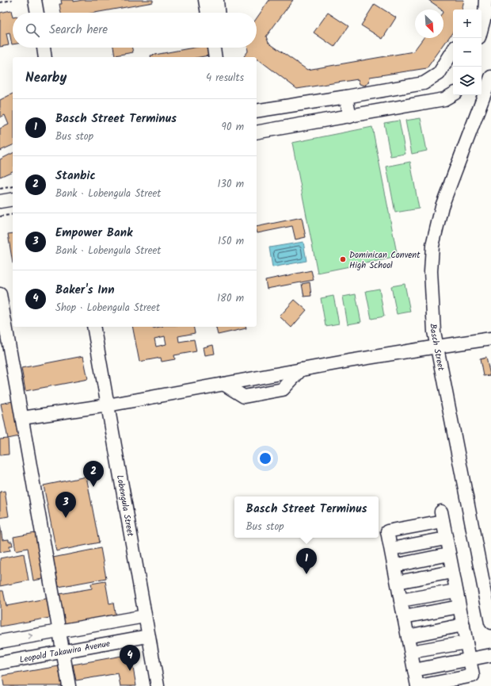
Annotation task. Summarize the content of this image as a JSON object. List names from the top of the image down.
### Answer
{
  "streets": {
    "street": ["Basch Street", "Lobengula Street", "Leopold Takawira Avenue"]
  },
  "crossings": [
    ["Lobengula Street", "Leopold Takawira Avenue"]
  ],
  "places": ["Dominican Convent High School"],
  "north": "bottom right",
  "page": {
    "map_buttons": ["+", "−"],
    "search": "Search here",
    "heading": ["Nearby", "4 results"],
    "list": [
      {
        "mark": "1",
        "name": "Basch Street Terminus",
        "note": "Bus stop",
        "value": "90 m"
      },
      {
        "mark": "2",
        "name": "Stanbic",
        "note": "Bank · Lobengula Street",
        "value": "130 m"
      },
      {
        "mark": "3",
        "name": "Empower Bank",
        "note": "Bank · Lobengula Street",
        "value": "150 m"
      },
      {
        "mark": "4",
        "name": "Baker's Inn",
        "note": "Shop · Lobengula Street",
        "value": "180 m"
      }
    ],
    "pins": [
      "2",
      "3",
      "1",
      "4"
    ],
    "popup": ["Basch Street Terminus", "Bus stop"]
  }
}
